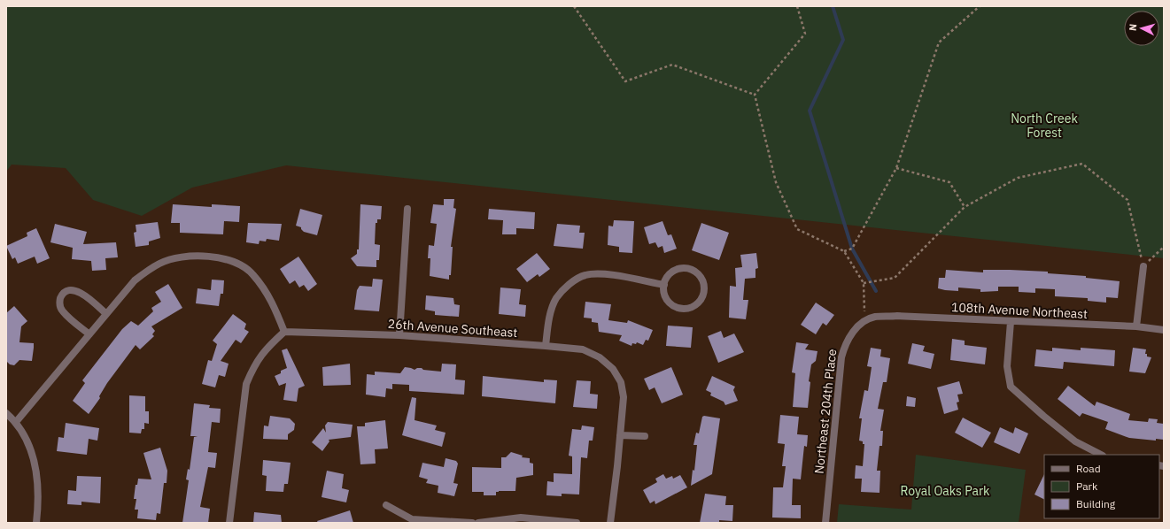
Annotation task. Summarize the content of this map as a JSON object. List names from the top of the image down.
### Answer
{
  "streets": {
    "street": ["108th Avenue Northeast", "26th Avenue Southeast", "Northeast 204th Place"]
  },
  "crossings": [
    ["108th Avenue Northeast", "Northeast 204th Place"]
  ],
  "parks": ["North Creek Forest", "Royal Oaks Park"],
  "legend": ["Road", "Park", "Building"],
  "north": "left"
}
